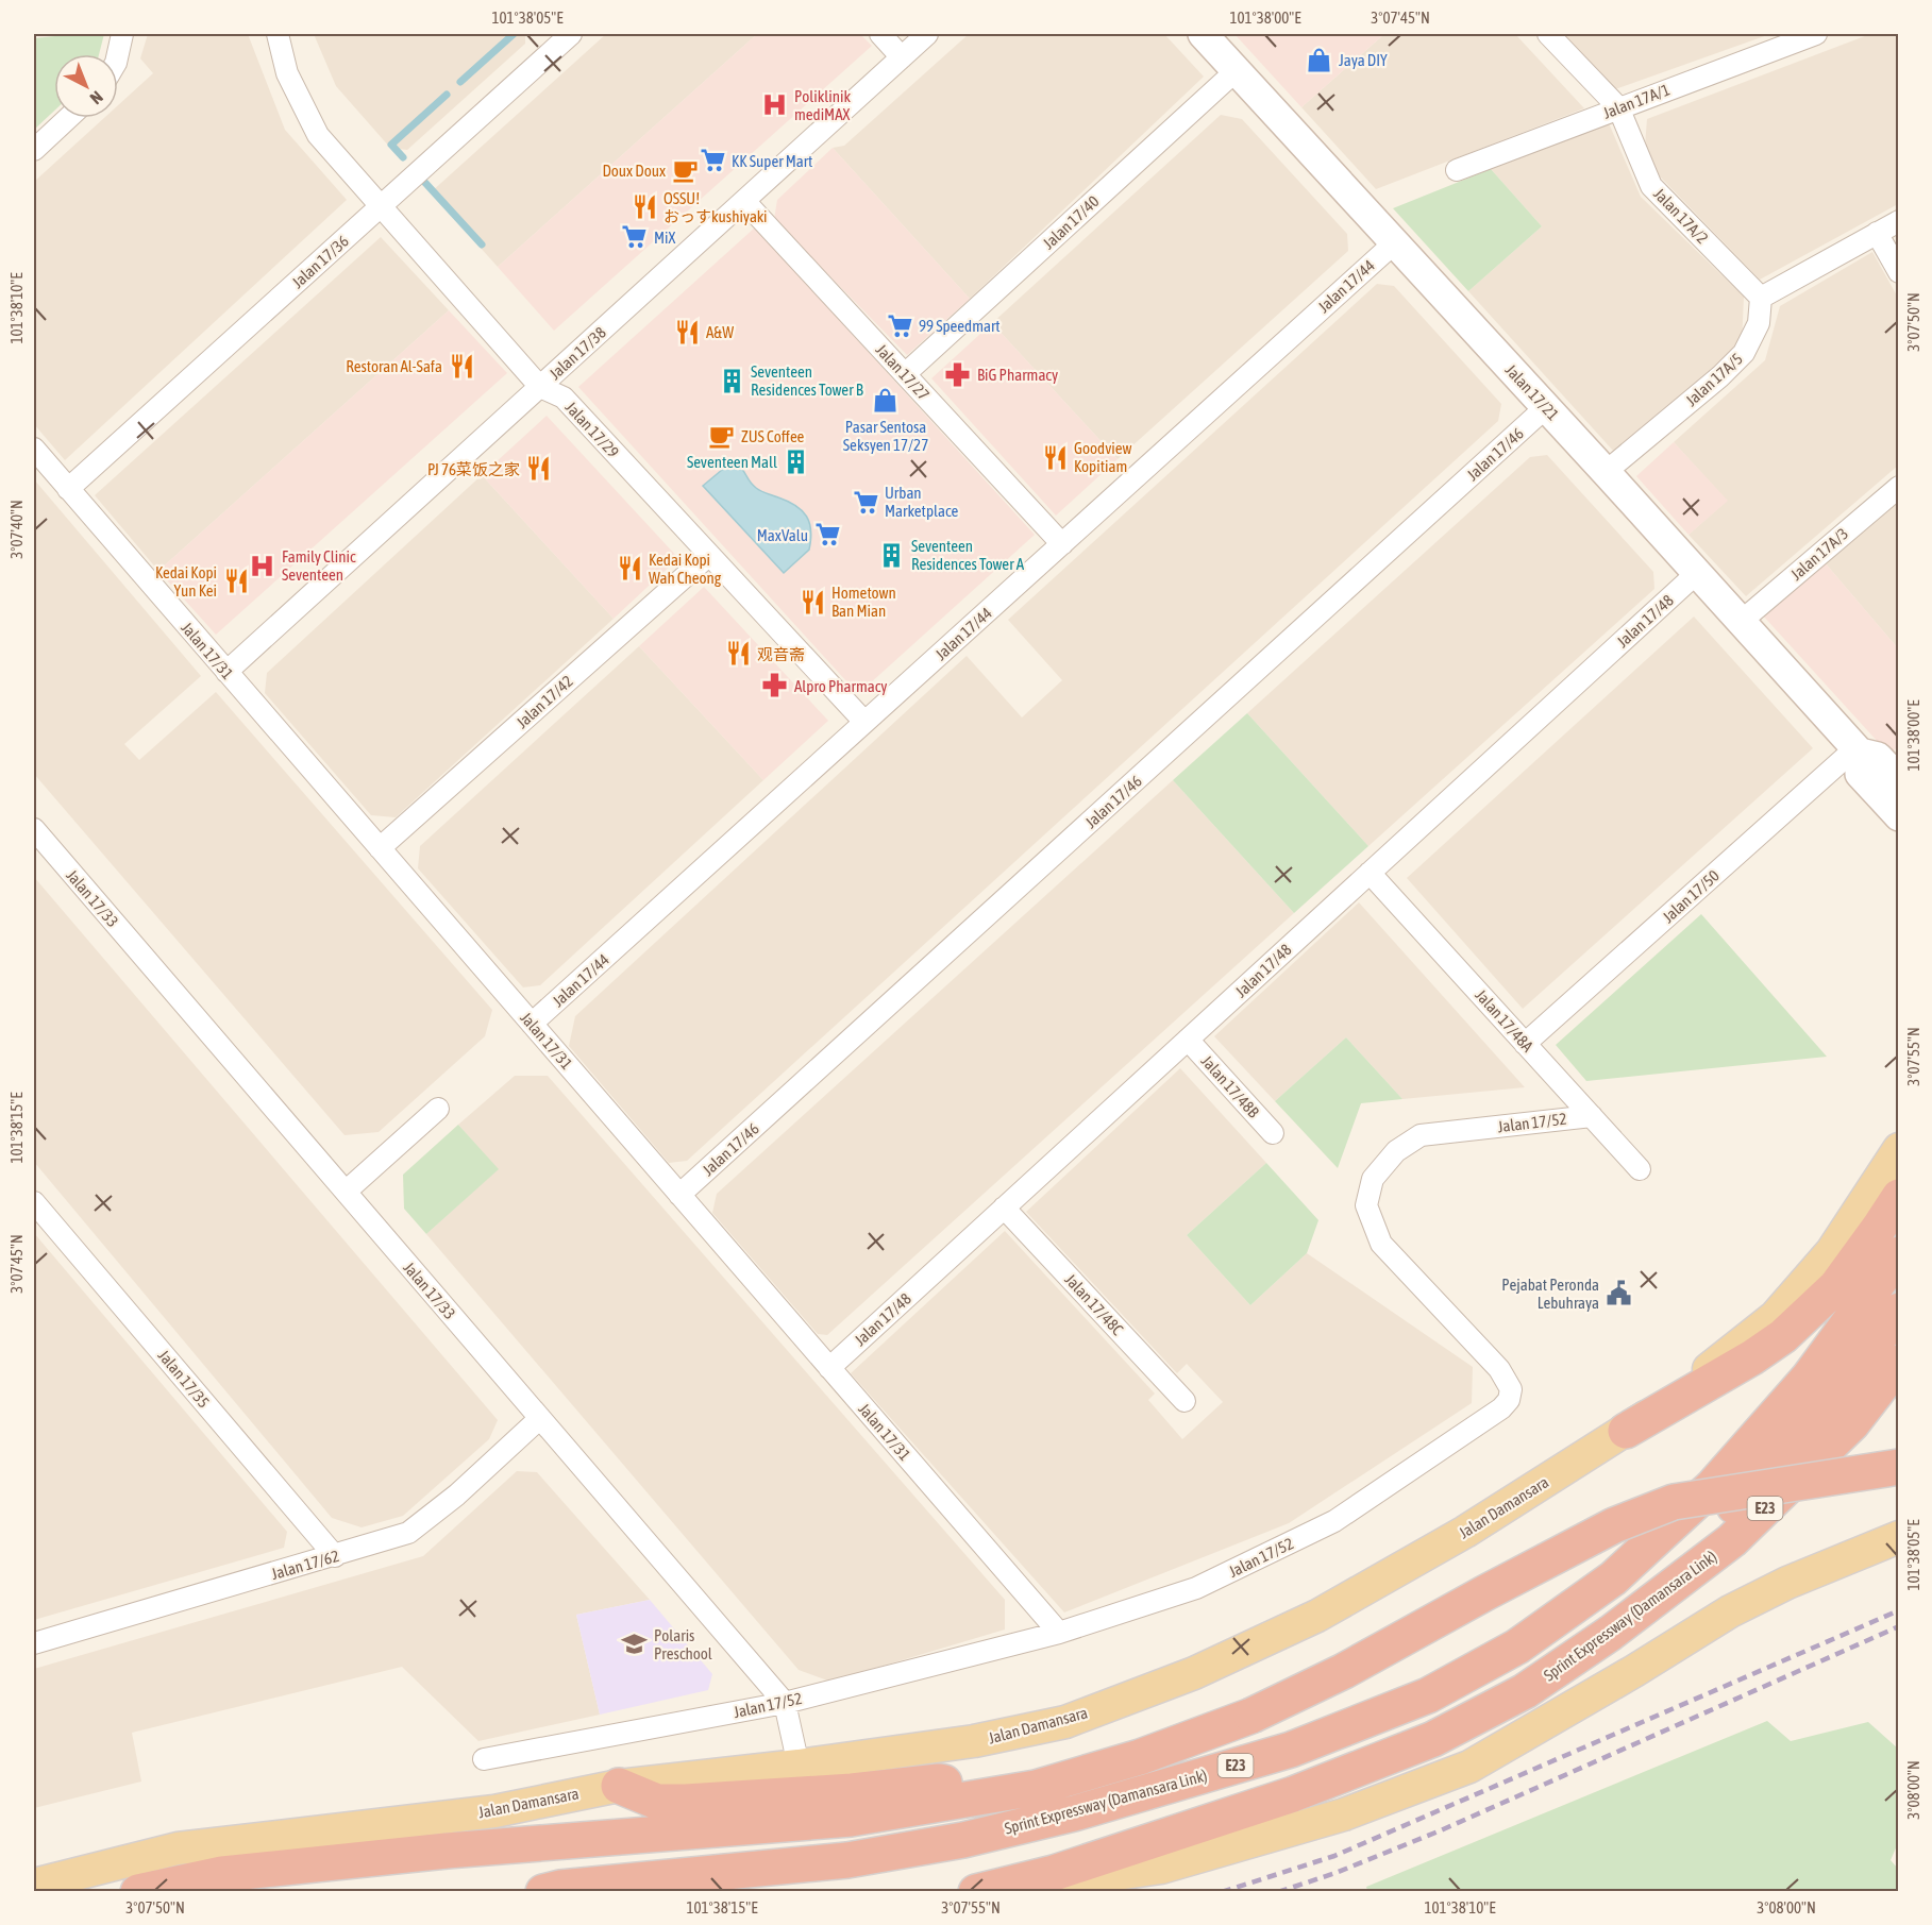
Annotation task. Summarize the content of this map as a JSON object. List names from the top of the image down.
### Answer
{
  "streets": {
    "highway": ["E23", "Sprint Expressway (Damansara Link)"],
    "main road": ["Jalan Damansara"],
    "street": [
      "Jalan 17A/1",
      "Jalan 17A/2",
      "Jalan 17/40",
      "Jalan 17/36",
      "Jalan 17/44",
      "Jalan 17/38",
      "Jalan 17/27",
      "Jalan 17A/5",
      "Jalan 17/21",
      "Jalan 17/29",
      "Jalan 17/46",
      "Jalan 17A/3",
      "Jalan 17/48",
      "Jalan 17/31",
      "Jalan 17/42",
      "Jalan 17/50",
      "Jalan 17/33",
      "Jalan 17/48A",
      "Jalan 17/48B",
      "Jalan 17/52",
      "Jalan 17/48C",
      "Jalan 17/35",
      "Jalan 17/62"
    ]
  },
  "crossings": [
    ["Jalan 17A/1", "Jalan 17A/2"],
    ["Jalan 17A/2", "Jalan 17A/5"],
    ["Jalan 17/40", "Jalan 17/27"],
    ["Jalan 17/40", "Jalan 17/21"],
    ["Jalan 17/36", "Jalan 17/29"],
    ["Jalan 17/36", "Jalan 17/31"],
    ["Jalan 17/44", "Jalan 17/27"],
    ["Jalan 17/44", "Jalan 17/21"],
    ["Jalan 17/44", "Jalan 17/29"],
    ["Jalan 17/44", "Jalan 17/31"],
    ["Jalan 17/38", "Jalan 17/27"],
    ["Jalan 17/38", "Jalan 17/29"],
    ["Jalan 17/38", "Jalan 17/31"],
    ["Jalan 17A/5", "Jalan 17/21"],
    ["Jalan 17/21", "Jalan 17/46"],
    ["Jalan 17/21", "Jalan 17A/3"],
    ["Jalan 17/21", "Jalan 17/48"],
    ["Jalan 17/21", "Jalan 17/50"],
    ["Jalan 17/29", "Jalan 17/42"],
    ["Jalan 17/46", "Jalan 17/31"],
    ["Jalan 17/48", "Jalan 17/31"],
    ["Jalan 17/48", "Jalan 17/48A"],
    ["Jalan 17/48", "Jalan 17/48B"],
    ["Jalan 17/48", "Jalan 17/48C"],
    ["Jalan 17/31", "Jalan 17/42"],
    ["Jalan 17/31", "Jalan 17/52"],
    ["Jalan 17/50", "Jalan 17/48A"],
    ["Jalan 17/33", "Jalan 17/52"],
    ["Jalan 17/33", "Jalan Damansara"],
    ["Jalan 17/33", "Jalan 17/62"],
    ["Jalan 17/48A", "Jalan 17/52"],
    ["Jalan 17/35", "Jalan 17/62"]
  ],
  "places": {
    "shop": ["Jaya DIY", "Pasar Sentosa Seksyen 17/27"],
    "hospital": ["Poliklinik mediMAX", "Family Clinic Seventeen"],
    "supermarket": [
      "KK Super Mart",
      "MiX",
      "99 Speedmart",
      "Urban Marketplace",
      "MaxValu"
    ],
    "cafe": ["Doux Doux", "ZUS Coffee"],
    "restaurant": [
      "OSSU! おっすkushiyaki",
      "A&W",
      "Restoran Al-Safa",
      "Goodview Kopitiam",
      "PJ 76菜饭之家",
      "Kedai Kopi Wah Cheong",
      "Kedai Kopi Yun Kei",
      "Hometown Ban Mian",
      "观音斋"
    ],
    "pharmacy": ["BiG Pharmacy", "Alpro Pharmacy"],
    "building": ["Seventeen Residences Tower B", "Seventeen Mall", "Seventeen Residences Tower A"],
    "public building": ["Pejabat Peronda Lebuhraya"],
    "school or university": ["Polaris Preschool"]
  },
  "north": "bottom right",
  "coordinates": [
    "101°38'05\"E",
    "101°38'00\"E",
    "3°07'45\"N",
    "101°38'10\"E",
    "3°07'50\"N",
    "3°07'40\"N",
    "3°07'55\"N",
    "101°38'15\"E",
    "3°08'00\"N"
  ]
}
